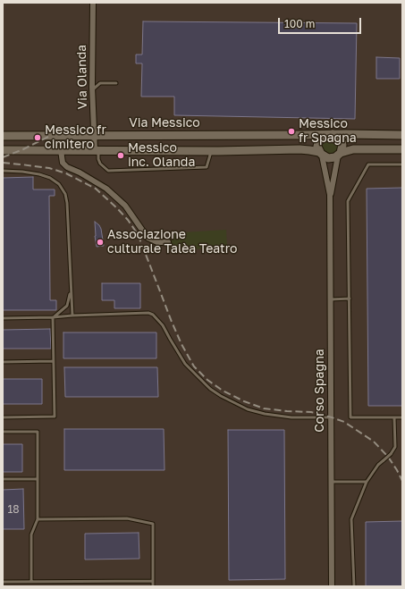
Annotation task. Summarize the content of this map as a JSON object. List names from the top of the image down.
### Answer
{
  "streets": {
    "street": ["Via Olanda", "Via Messico", "Corso Spagna"]
  },
  "crossings": [
    ["Via Olanda", "Via Messico"],
    ["Via Messico", "Corso Spagna"]
  ],
  "places": [
    "Messico fr Spagna",
    "Messico fr cimitero",
    "Messico inc. Olanda",
    "Associazione culturale Talèa Teatro"
  ],
  "house_numbers": ["18"],
  "scale_bar": "100 m"
}
